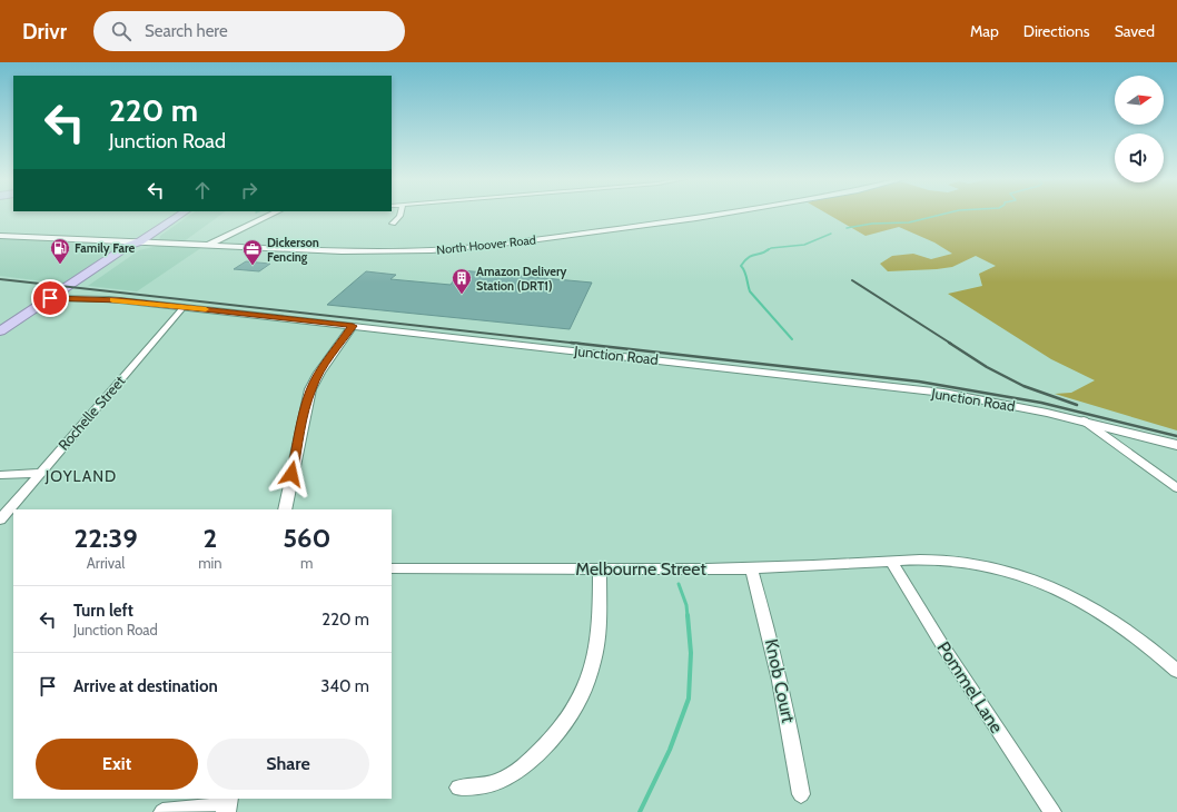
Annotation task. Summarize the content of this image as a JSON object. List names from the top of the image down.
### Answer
{
  "streets": {
    "street": [
      "North Hoover Road",
      "Junction Road",
      "Rochelle Street",
      "Melbourne Street",
      "Knob Court",
      "Pommel Lane"
    ]
  },
  "crossings": [
    ["Junction Road", "Rochelle Street"],
    ["Melbourne Street", "Knob Court"],
    ["Melbourne Street", "Pommel Lane"]
  ],
  "districts": ["JOYLAND"],
  "places": {
    "fuel station": ["Family Fare"],
    "office": ["Dickerson Fencing"],
    "building": ["Amazon Delivery Station (DRT1)"]
  },
  "north": "right",
  "page": {
    "header": "Drivr",
    "search": "Search here",
    "nav": ["Map", "Directions", "Saved"],
    "turn": ["220 m", "Junction Road"],
    "eta": [
      "22:39",
      "Arrival",
      "2",
      "min",
      "560",
      "m"
    ],
    "list": [
      {
        "name": "Turn left",
        "note": "Junction Road",
        "value": "220 m"
      },
      {
        "name": "Arrive at destination",
        "value": "340 m"
      }
    ],
    "buttons": ["Exit", "Share"]
  }
}
